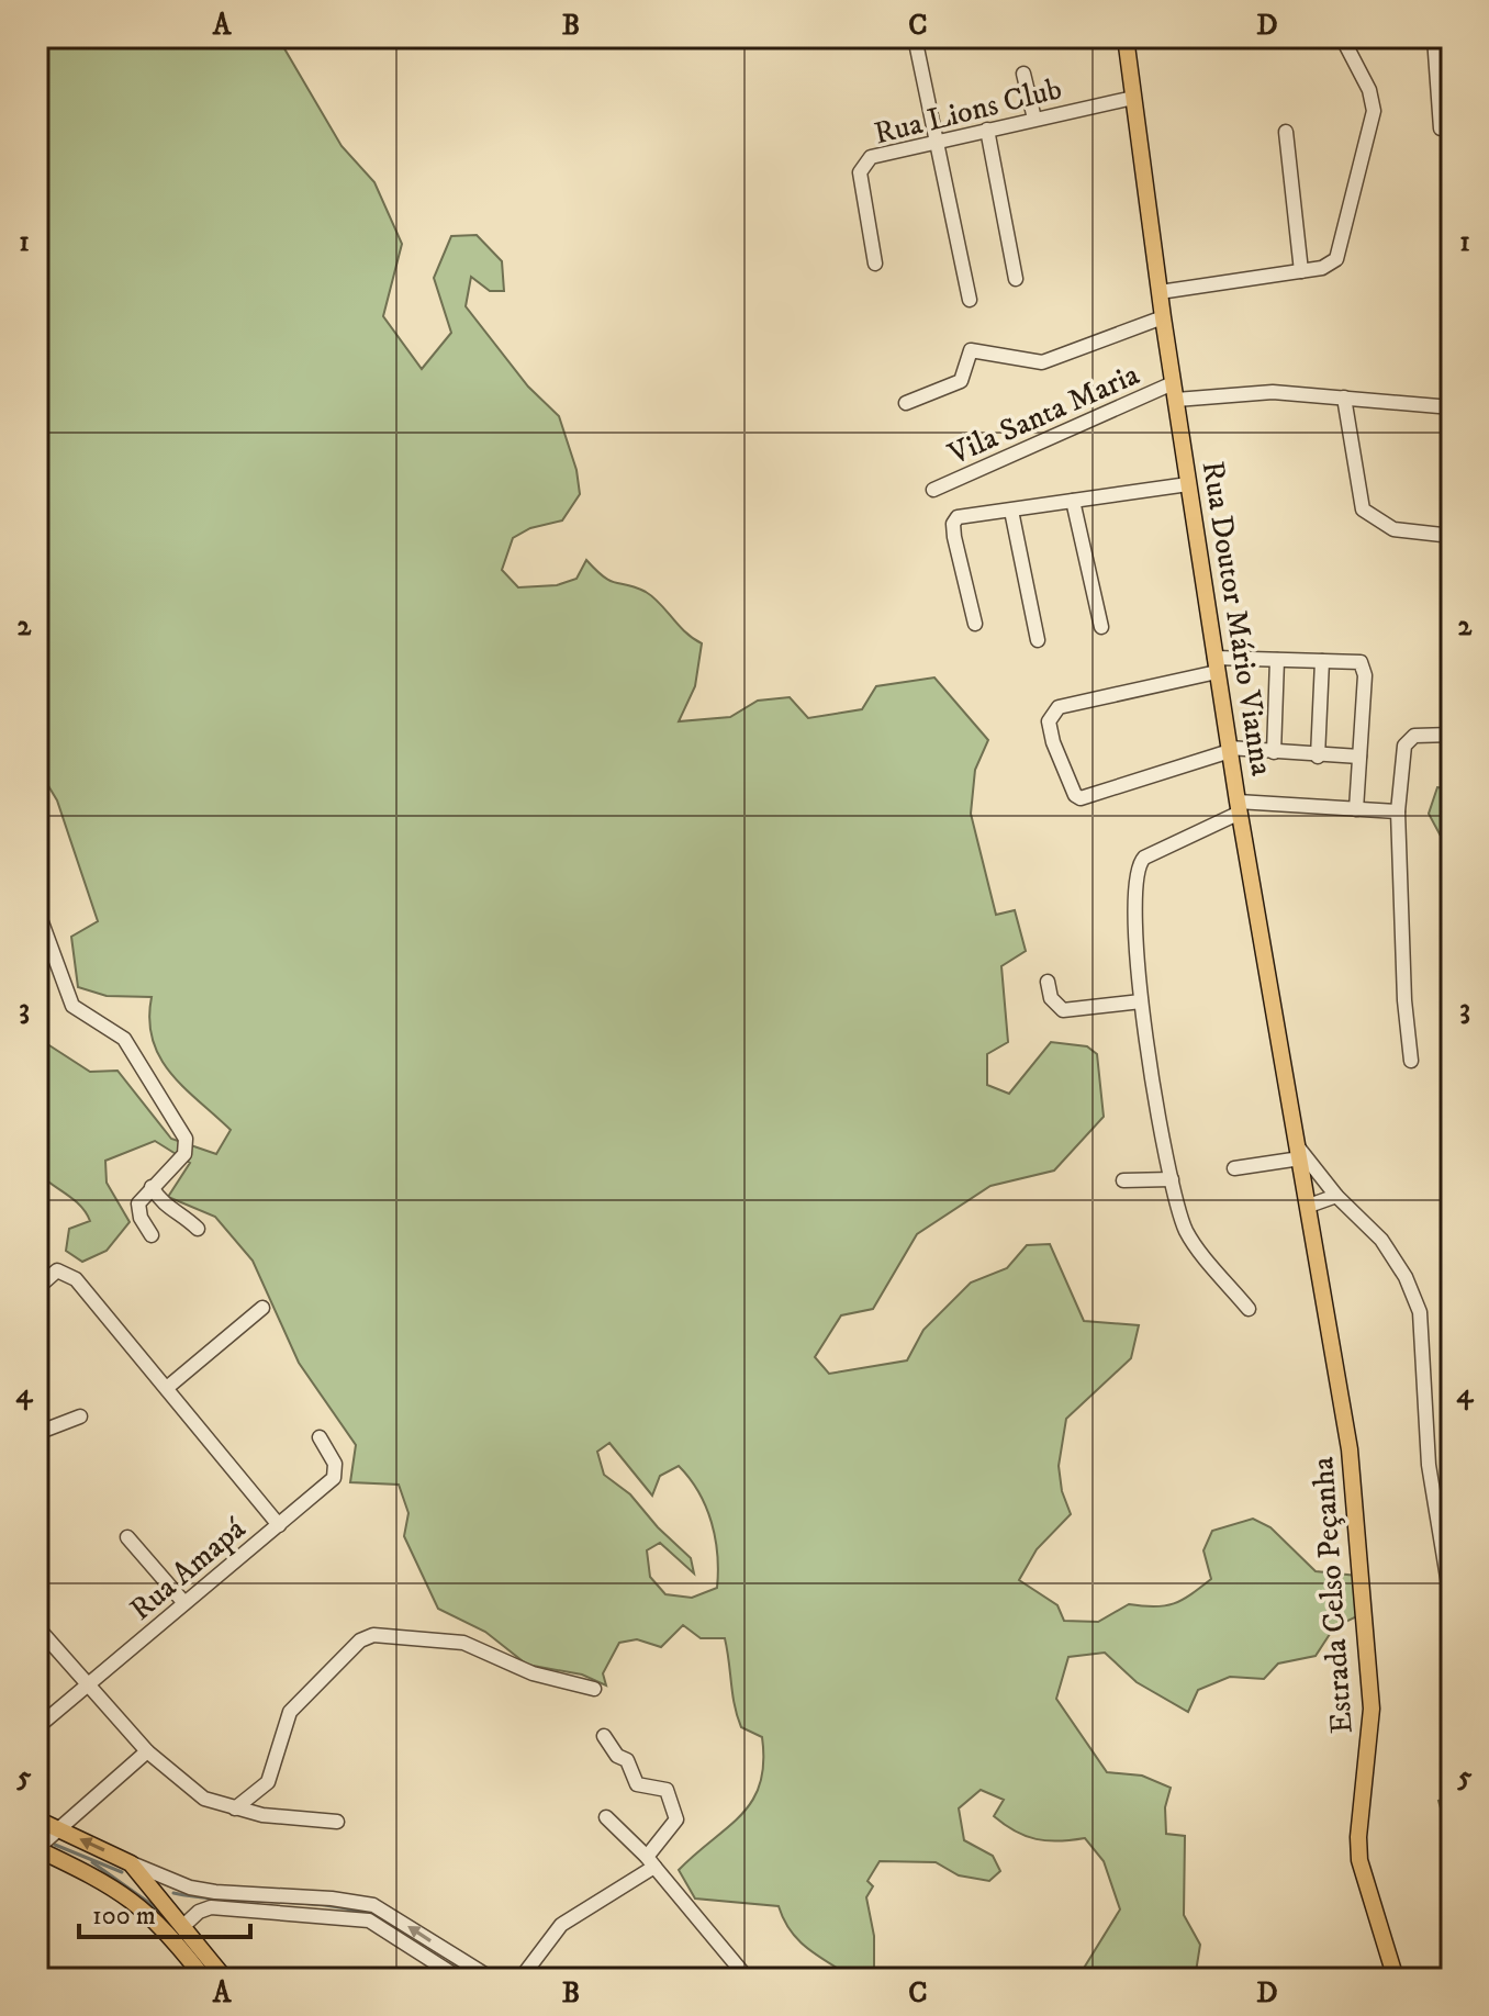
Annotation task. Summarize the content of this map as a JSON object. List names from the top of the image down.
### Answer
{
  "streets": {
    "main road": ["Rua Doutor Mário Vianna", "Estrada Celso Peçanha"],
    "street": ["Rua Lions Club", "Vila Santa Maria", "Rua Amapá"]
  },
  "crossings": [
    ["Rua Lions Club", "Rua Doutor Mário Vianna"],
    ["Vila Santa Maria", "Rua Doutor Mário Vianna"],
    ["Rua Doutor Mário Vianna", "Estrada Celso Peçanha"]
  ],
  "scale_bar": "100 m",
  "grid": {
    "columns": [
      "A",
      "B",
      "C",
      "D"
    ],
    "rows": [
      "1",
      "2",
      "3",
      "4",
      "5"
    ]
  }
}
